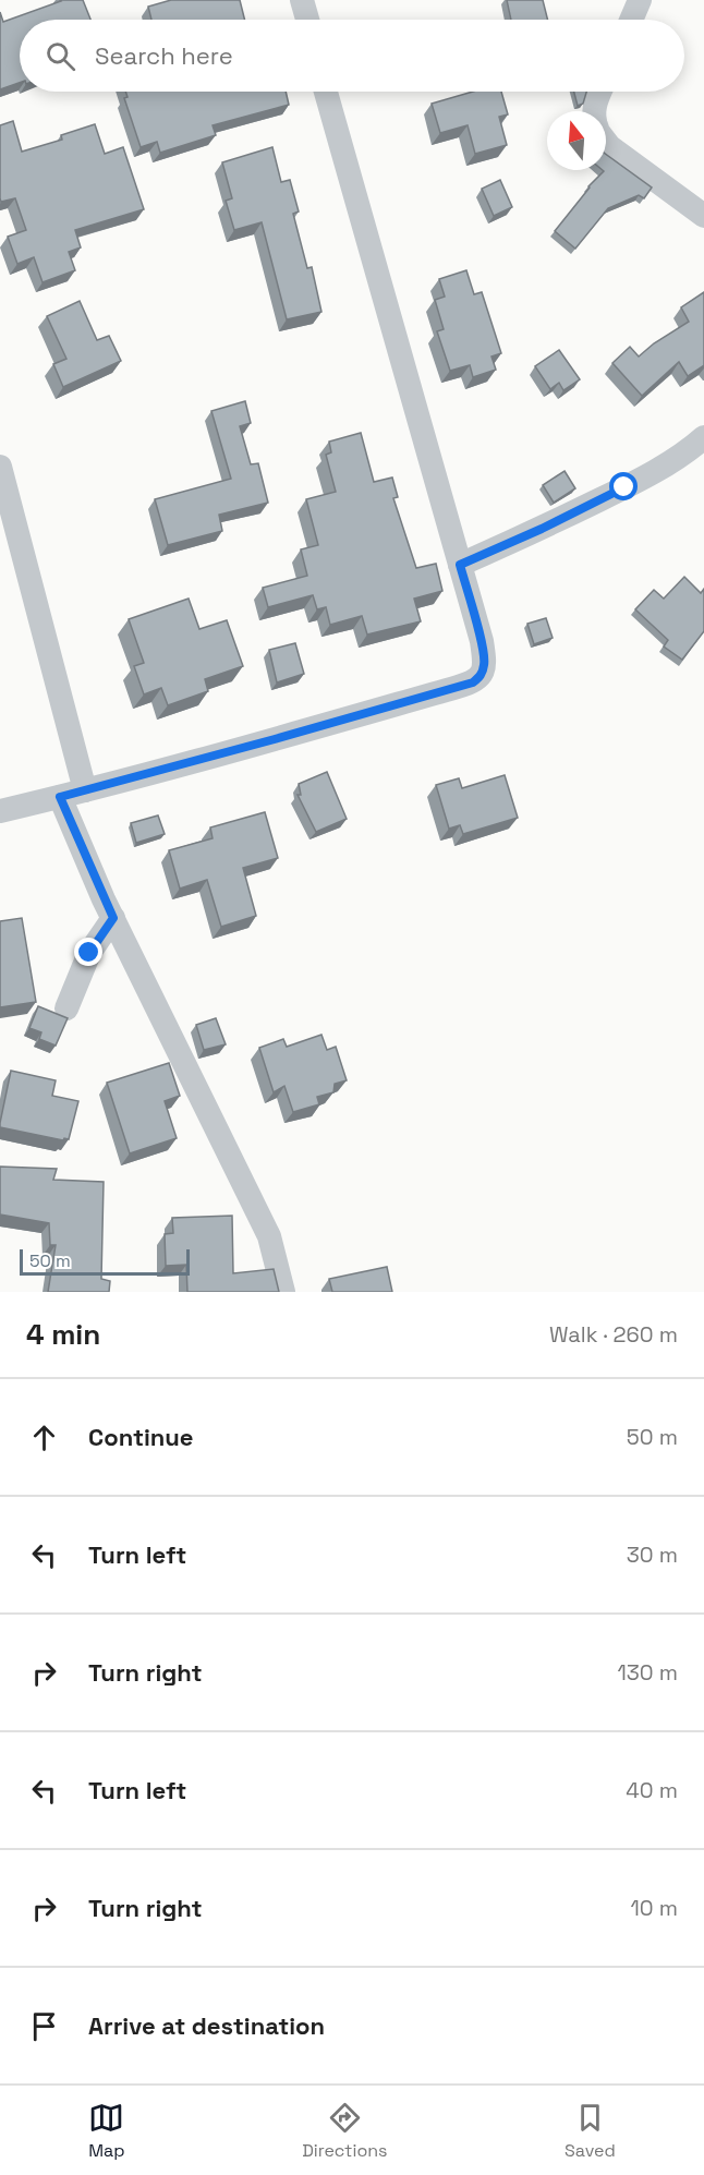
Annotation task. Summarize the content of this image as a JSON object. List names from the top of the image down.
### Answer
{
  "scale_bar": "50 m",
  "north": "top",
  "page": {
    "search": "Search here",
    "scale": "50 m",
    "heading": ["4 min", "Walk · 260 m"],
    "list": [
      ["Continue", "50 m"],
      ["Turn left", "30 m"],
      ["Turn right", "130 m"],
      ["Turn left", "40 m"],
      ["Turn right", "10 m"],
      "Arrive at destination"
    ],
    "nav": ["Map", "Directions", "Saved"]
  }
}
